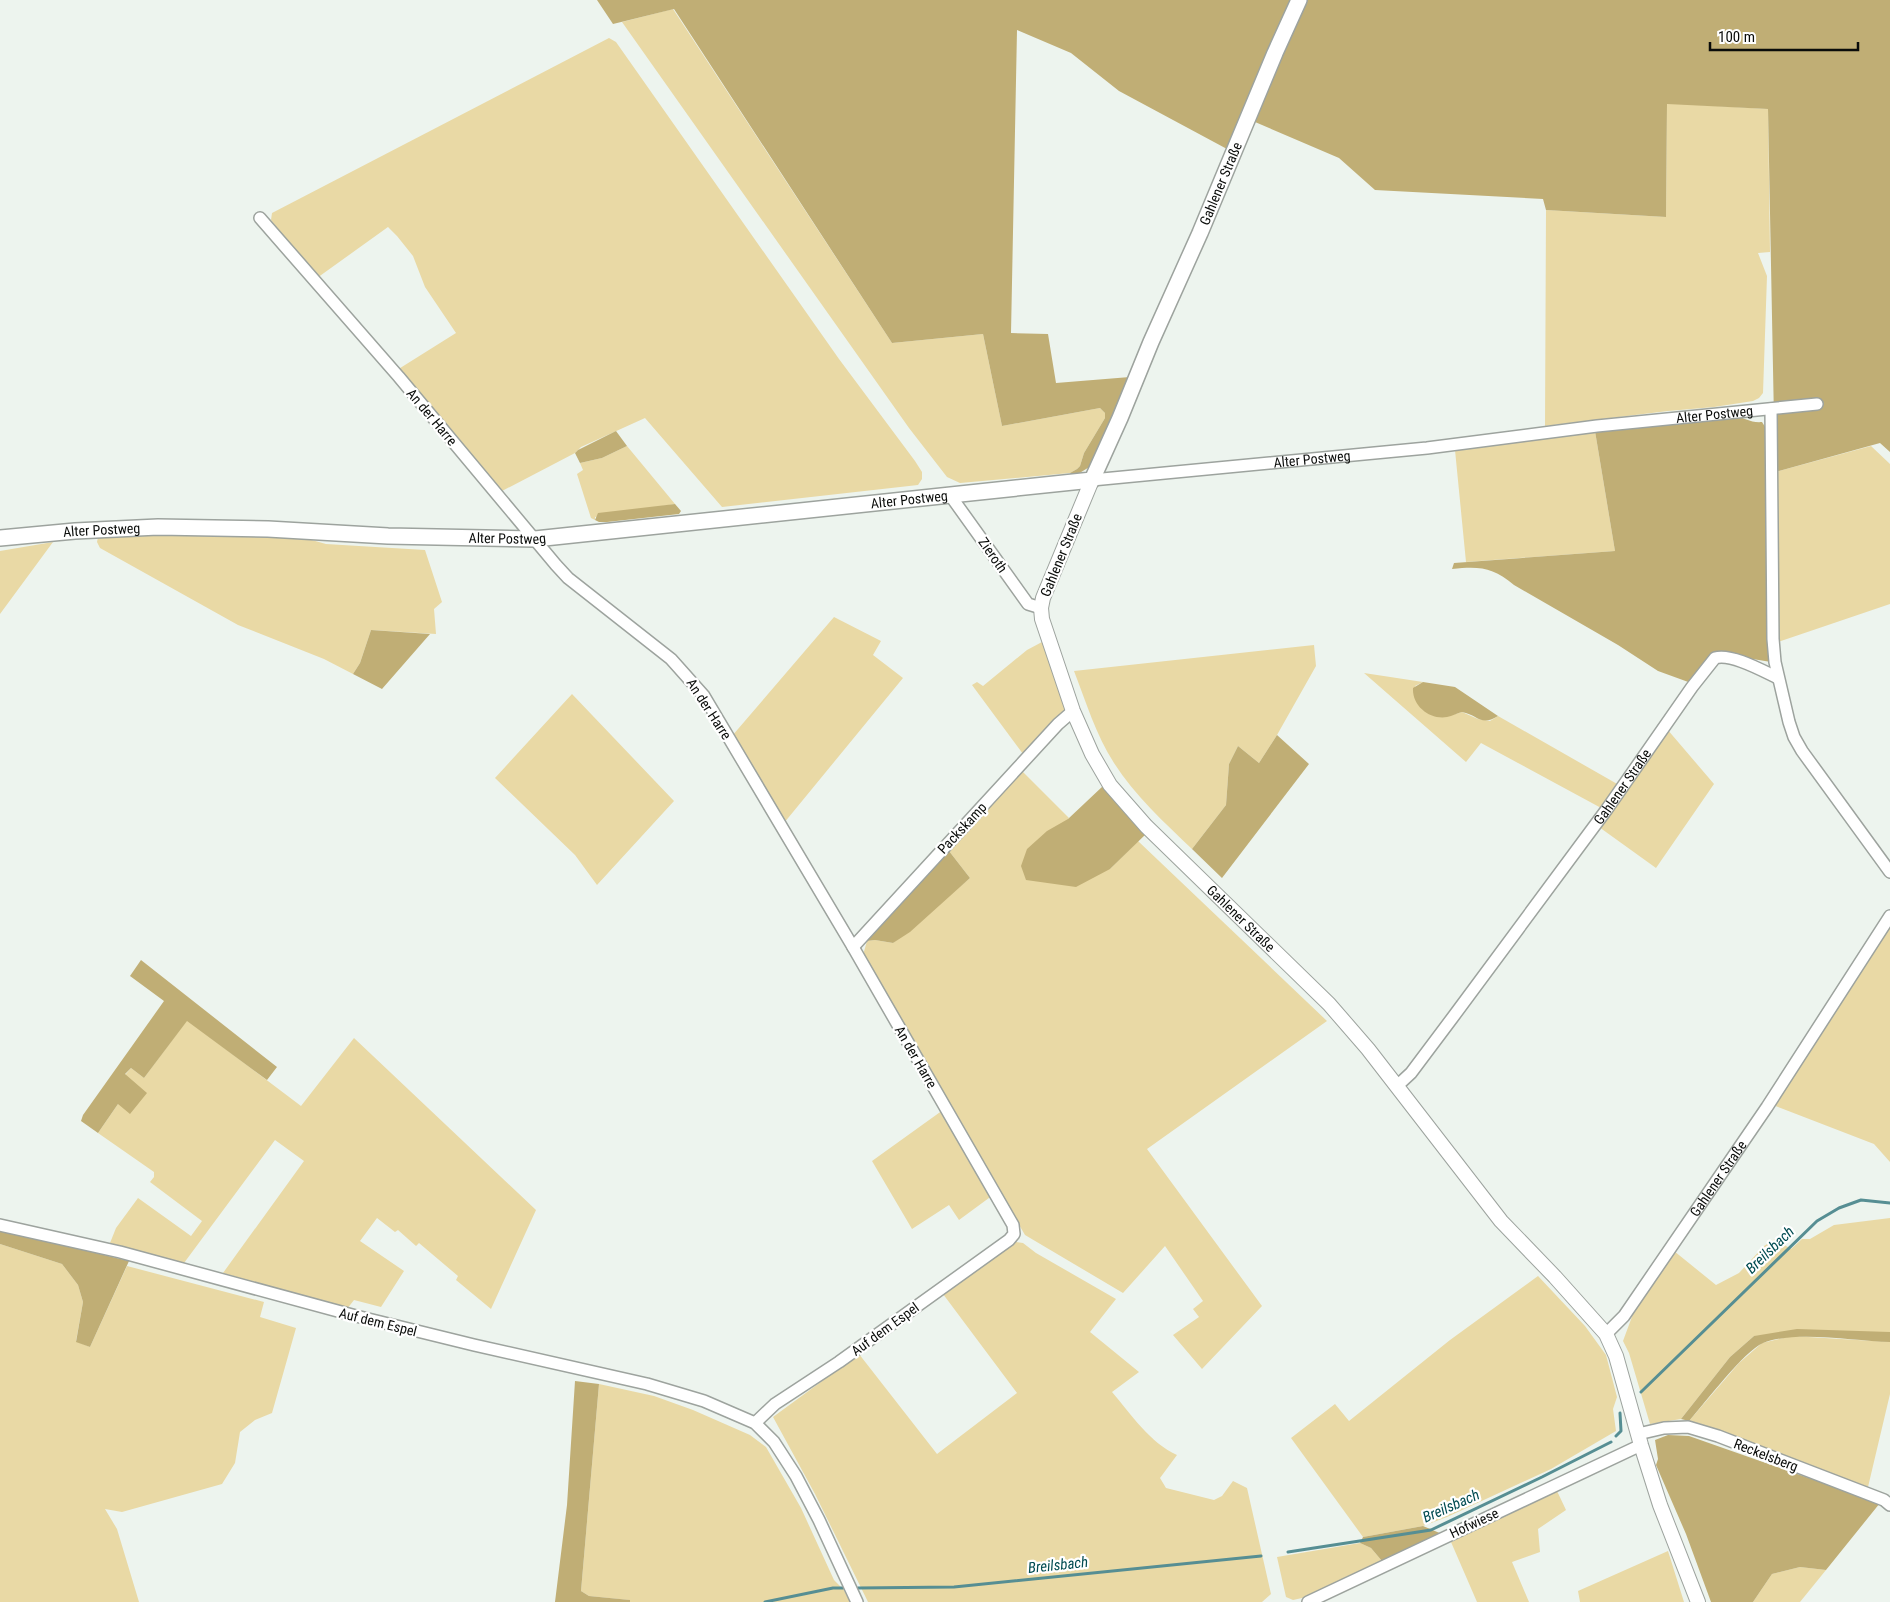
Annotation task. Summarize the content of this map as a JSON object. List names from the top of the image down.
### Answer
{
  "streets": {
    "main road": ["Gahlener Straße", "Alter Postweg"],
    "street": [
      "An der Harre",
      "Zieroth",
      "Packskamp",
      "Auf dem Espel",
      "Reckelsberg",
      "Hofwiese"
    ]
  },
  "crossings": [
    ["Gahlener Straße", "Alter Postweg"],
    ["Gahlener Straße", "Zieroth"],
    ["Gahlener Straße", "Packskamp"],
    ["Gahlener Straße", "Reckelsberg"],
    ["Gahlener Straße", "Hofwiese"],
    ["Alter Postweg", "An der Harre"],
    ["Alter Postweg", "Zieroth"],
    ["An der Harre", "Packskamp"],
    ["An der Harre", "Auf dem Espel"],
    ["Reckelsberg", "Hofwiese"]
  ],
  "water": ["Breilsbach"],
  "scale_bar": "100 m"
}
